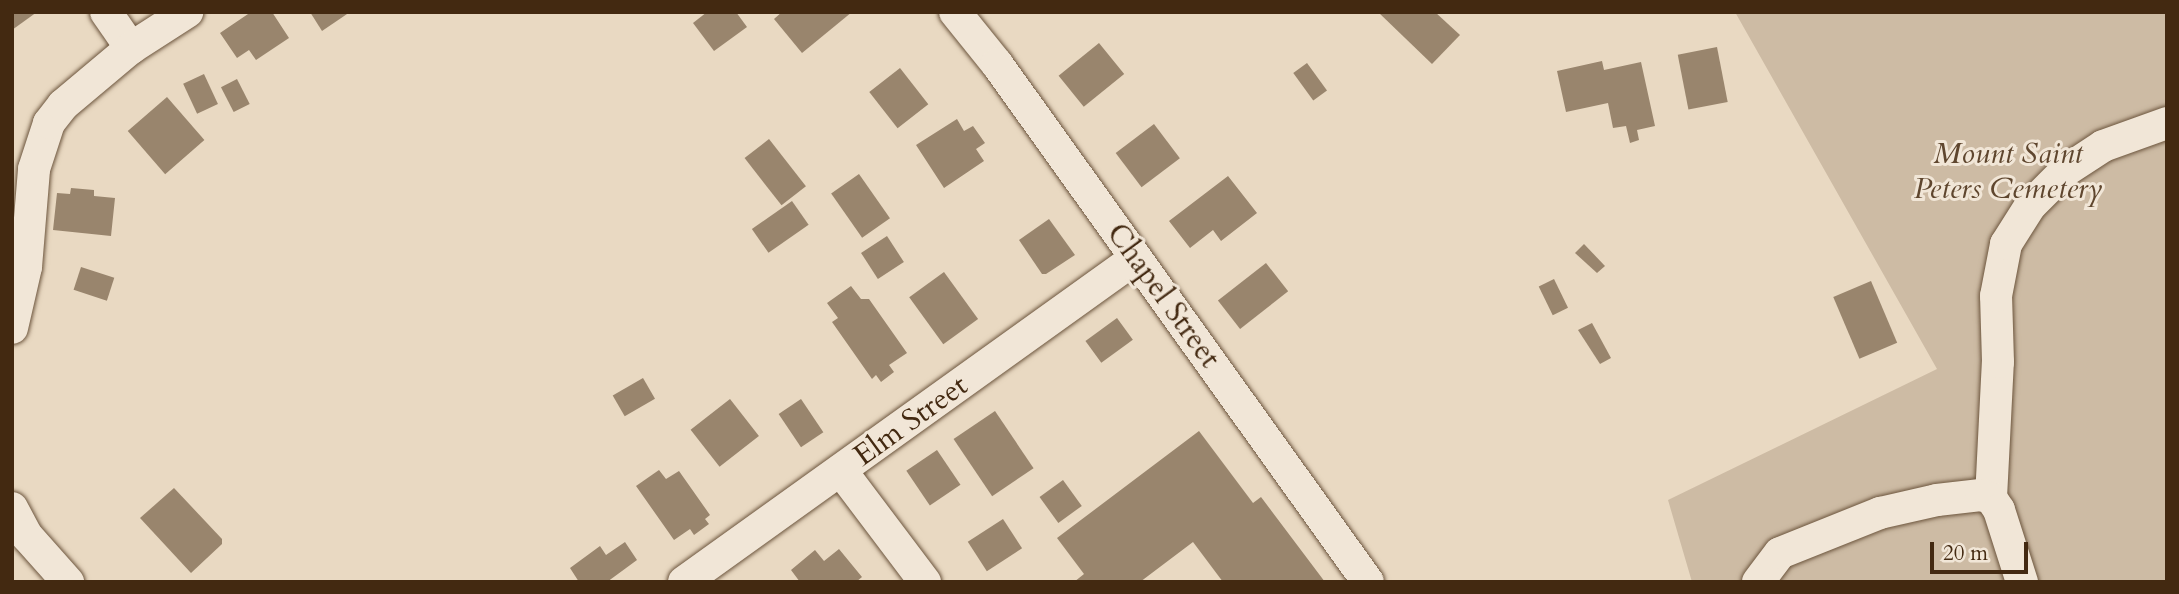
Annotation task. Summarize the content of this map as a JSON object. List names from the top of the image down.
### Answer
{
  "streets": {
    "street": ["Chapel Street", "Elm Street"]
  },
  "crossings": [
    ["Chapel Street", "Elm Street"]
  ],
  "parks": ["Mount Saint Peters Cemetery"],
  "scale_bar": "20 m"
}
